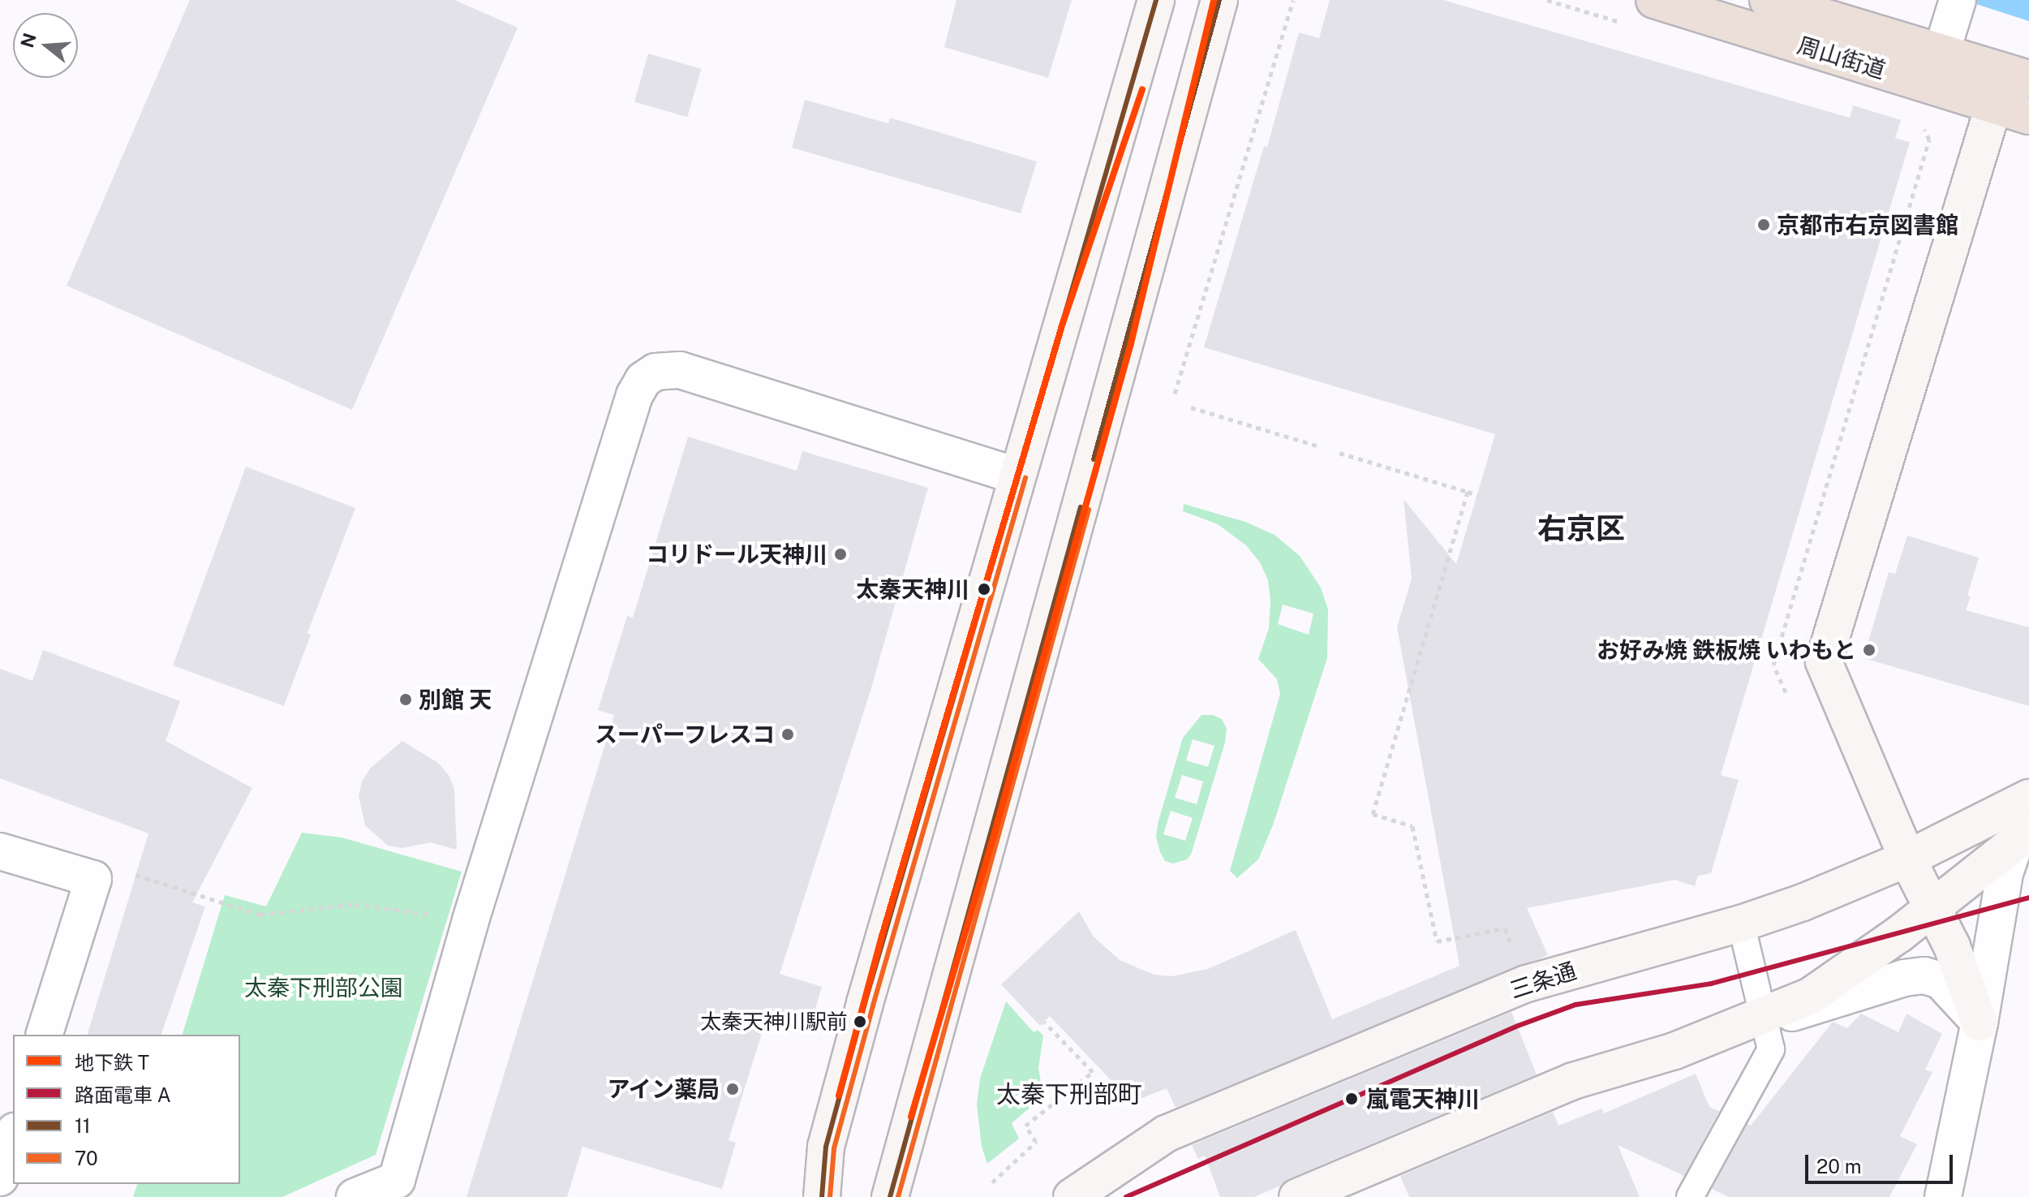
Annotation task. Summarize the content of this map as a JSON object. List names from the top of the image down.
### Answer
{
  "streets": {
    "highway": ["周山街道"],
    "street": ["三条通"]
  },
  "districts": ["右京区", "太秦下刑部町"],
  "parks": ["太秦下刑部公園"],
  "places": [
    "京都市右京図書館",
    "コリドール天神川",
    "太秦天神川",
    "お好み焼 鉄板焼 いわもと",
    "別館 天",
    "スーパーフレスコ",
    "太秦天神川駅前",
    "アイン薬局",
    "嵐電天神川"
  ],
  "lines": [
    "metro line T",
    "transit line 11",
    "transit line 70",
    "tram line A"
  ],
  "legend": [
    "地下鉄 T",
    "路面電車 A",
    "11",
    "70"
  ],
  "scale_bar": "20 m",
  "north": "left"
}
